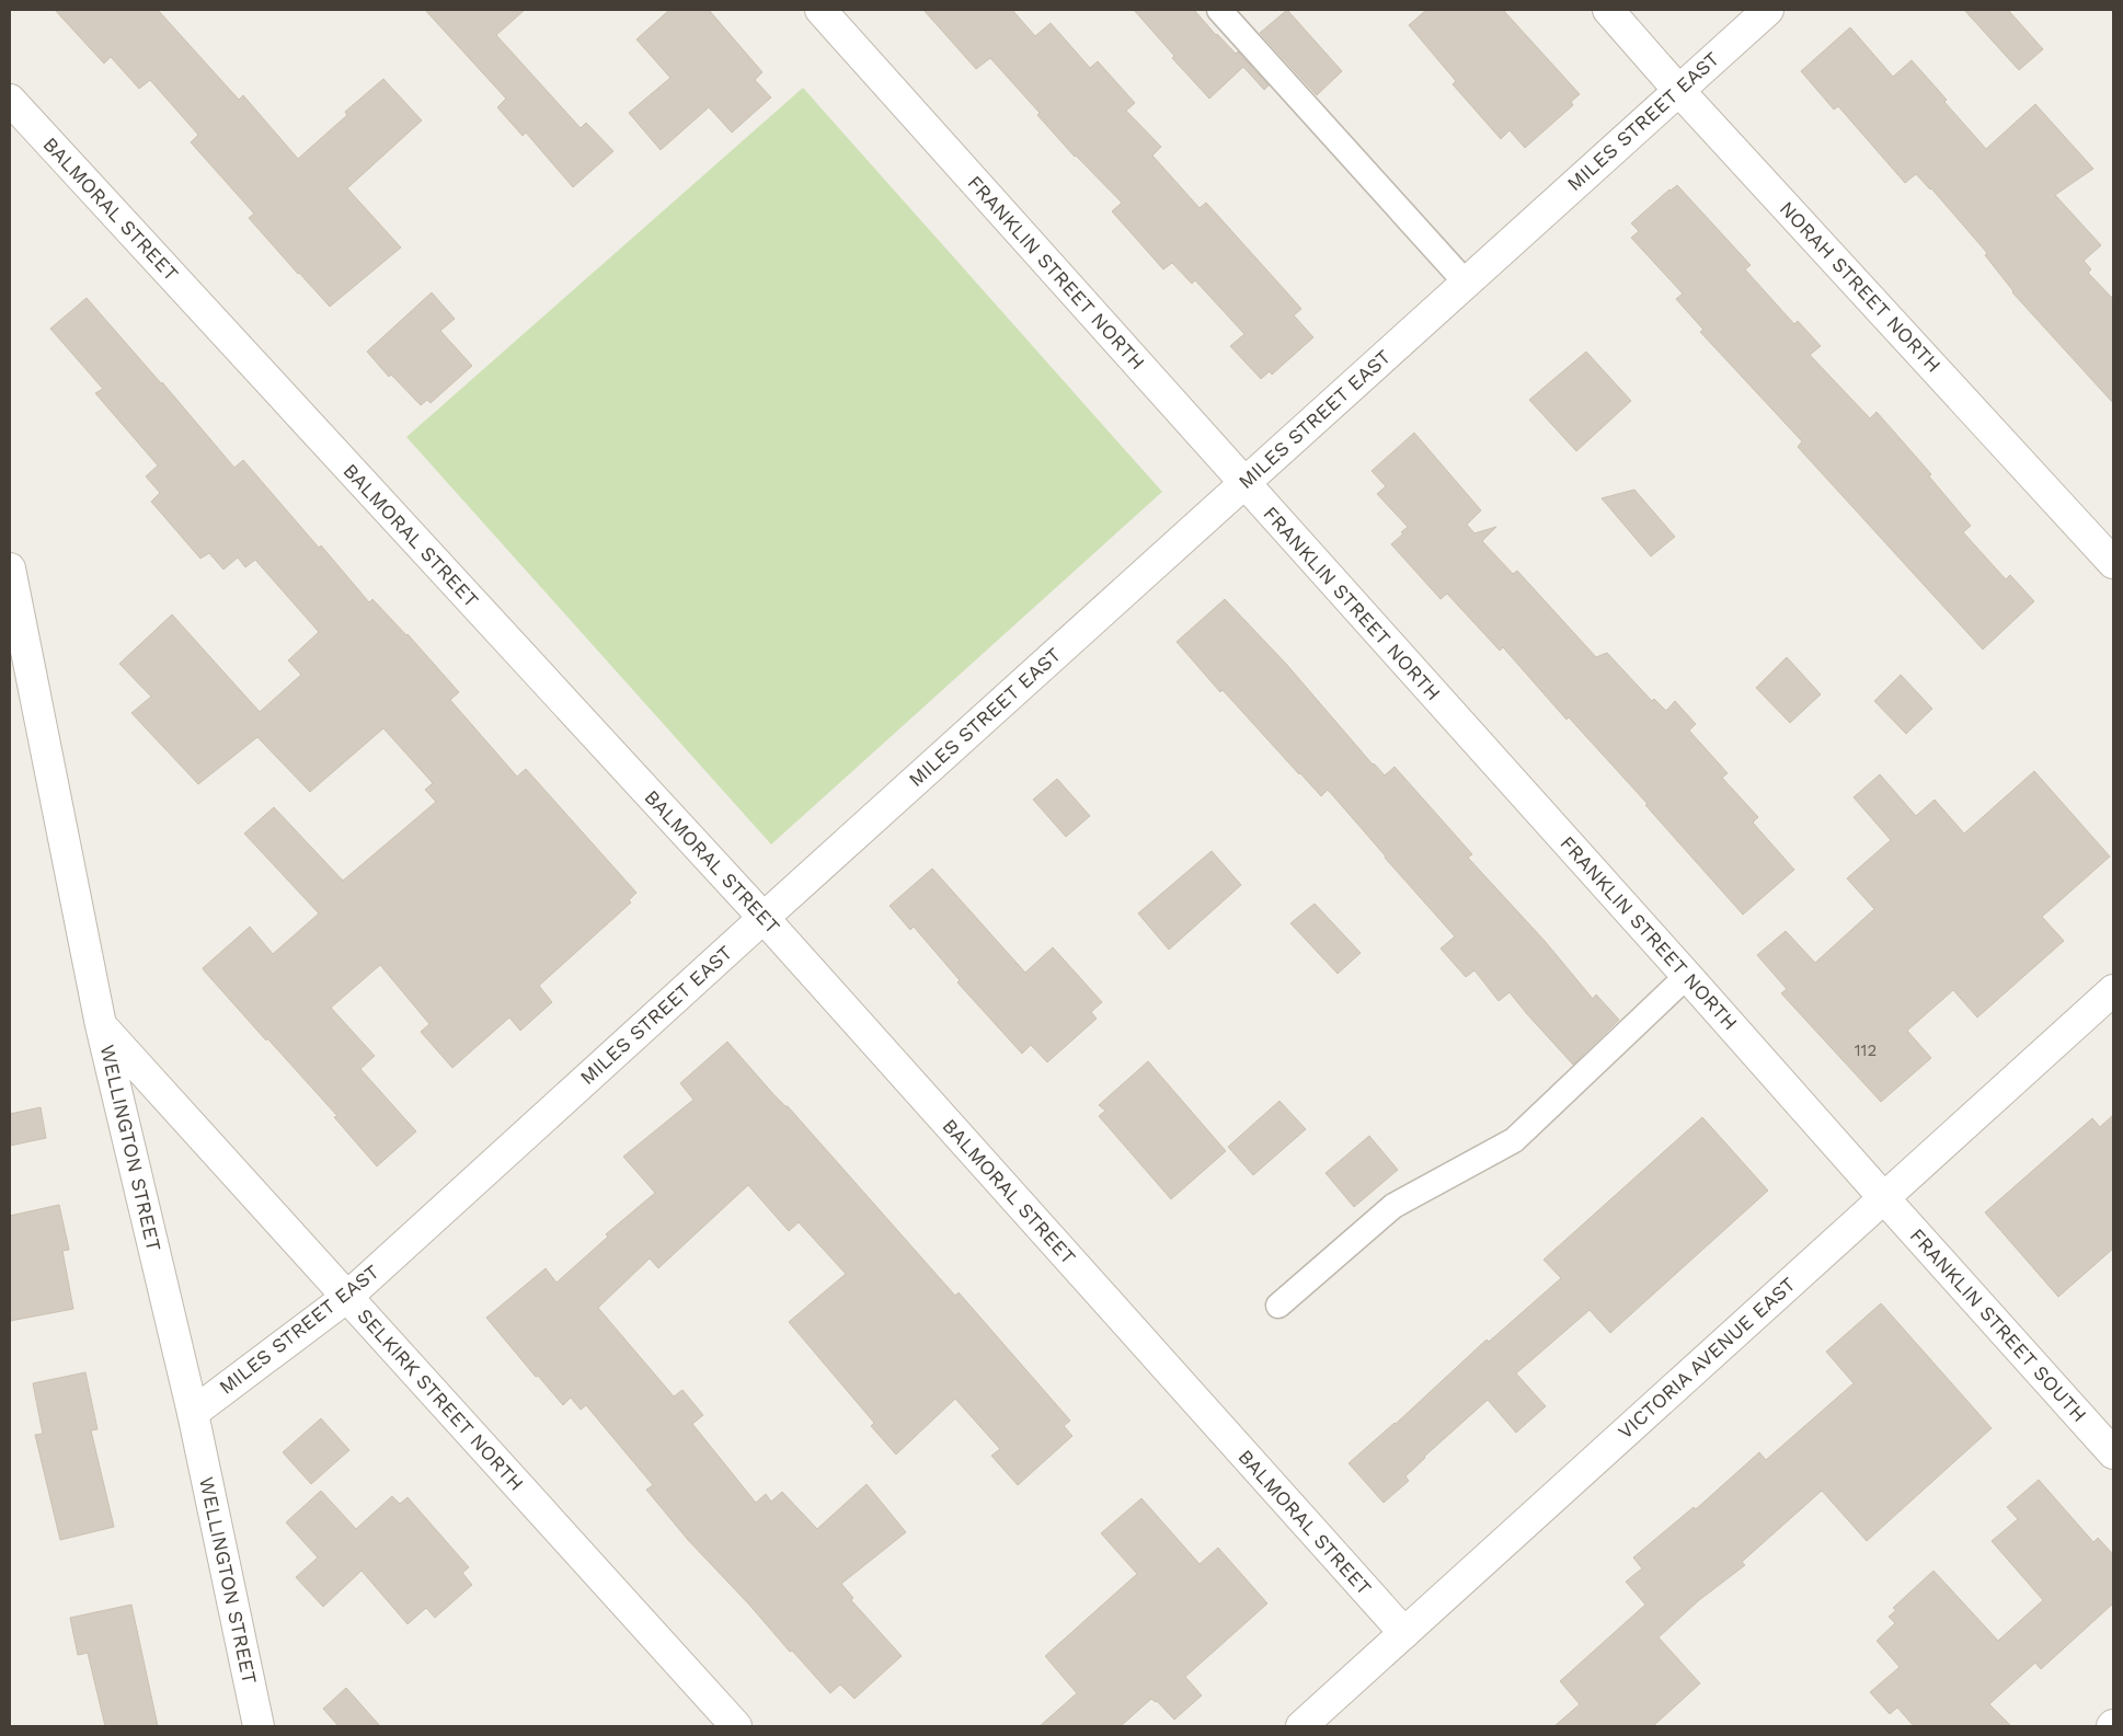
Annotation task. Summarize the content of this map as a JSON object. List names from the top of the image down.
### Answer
{
  "streets": {
    "street": [
      "MILES STREET EAST",
      "BALMORAL STREET",
      "FRANKLIN STREET NORTH",
      "NORAH STREET NORTH",
      "WELLINGTON STREET",
      "FRANKLIN STREET SOUTH",
      "VICTORIA AVENUE EAST",
      "SELKIRK STREET NORTH"
    ]
  },
  "crossings": [
    ["MILES STREET EAST", "BALMORAL STREET"],
    ["MILES STREET EAST", "FRANKLIN STREET NORTH"],
    ["MILES STREET EAST", "NORAH STREET NORTH"],
    ["MILES STREET EAST", "WELLINGTON STREET"],
    ["MILES STREET EAST", "SELKIRK STREET NORTH"],
    ["BALMORAL STREET", "VICTORIA AVENUE EAST"],
    ["FRANKLIN STREET NORTH", "FRANKLIN STREET SOUTH"],
    ["FRANKLIN STREET NORTH", "VICTORIA AVENUE EAST"],
    ["WELLINGTON STREET", "SELKIRK STREET NORTH"],
    ["FRANKLIN STREET SOUTH", "VICTORIA AVENUE EAST"]
  ],
  "house_numbers": ["112"]
}
